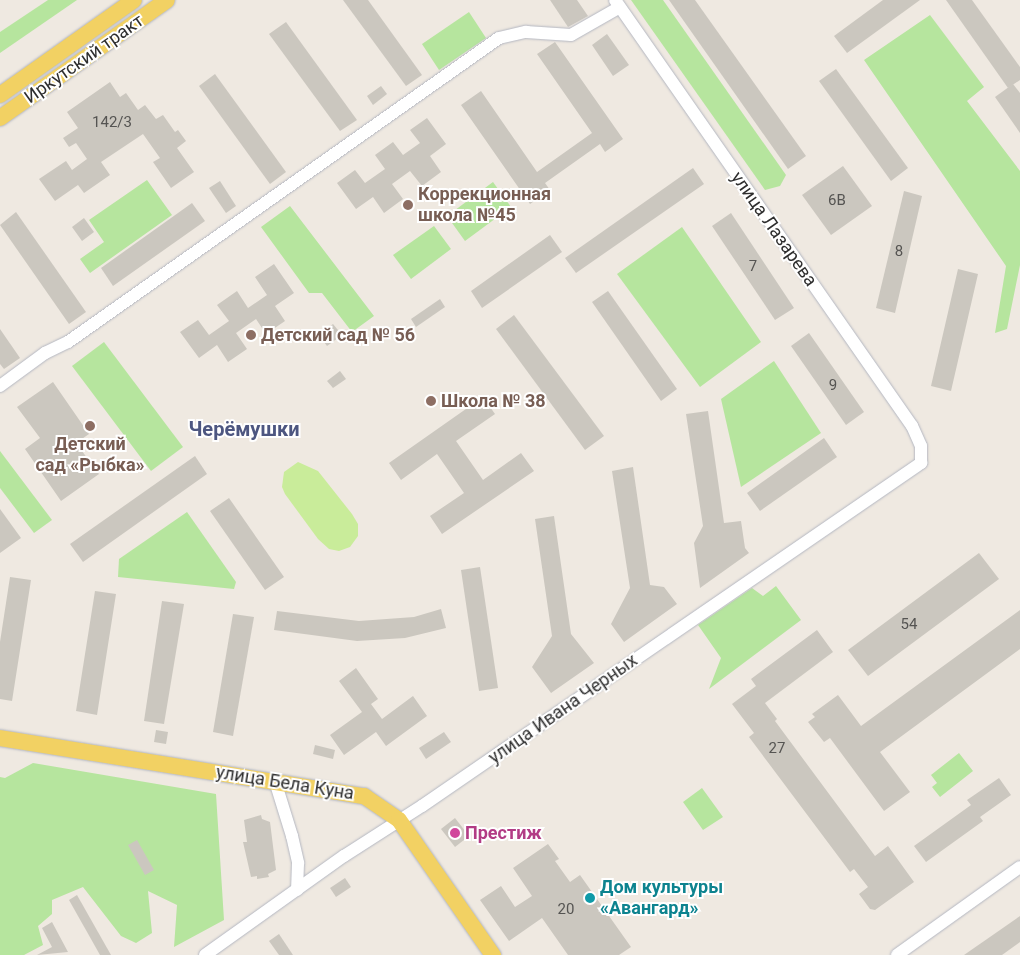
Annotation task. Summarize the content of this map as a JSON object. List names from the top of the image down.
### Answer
{
  "streets": {
    "main road": ["Иркутский тракт", "улица Бела Куна"],
    "street": ["улица Лазарева", "улица Ивана Черных"]
  },
  "crossings": [
    ["улица Лазарева", "улица Ивана Черных"],
    ["улица Ивана Черных", "улица Бела Куна"]
  ],
  "districts": ["Черёмушки"],
  "places": [
    "Коррекционная школа №45",
    "Детский сад № 56",
    "Школа № 38",
    "Детский сад «Рыбка»",
    "Престиж",
    "Дом культуры «Авангард»"
  ],
  "house_numbers": [
    "142/3",
    "6В",
    "8",
    "7",
    "9",
    "54",
    "27",
    "20"
  ]
}
